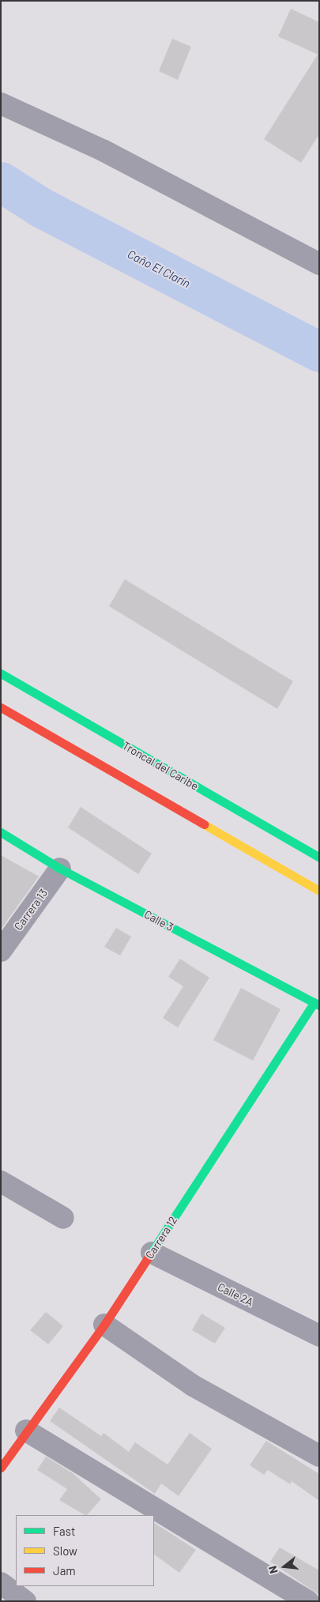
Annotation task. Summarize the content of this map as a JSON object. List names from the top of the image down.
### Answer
{
  "streets": {
    "main road": ["Troncal del Caribe", "Calle 3", "Carrera 12"],
    "street": ["Carrera 13", "Calle 2A"]
  },
  "crossings": [
    ["Carrera 13", "Calle 3"],
    ["Calle 3", "Carrera 12"],
    ["Carrera 12", "Calle 2A"]
  ],
  "water": ["Caño El Clarín"],
  "legend": ["Fast", "Slow", "Jam"],
  "north": "left"
}
